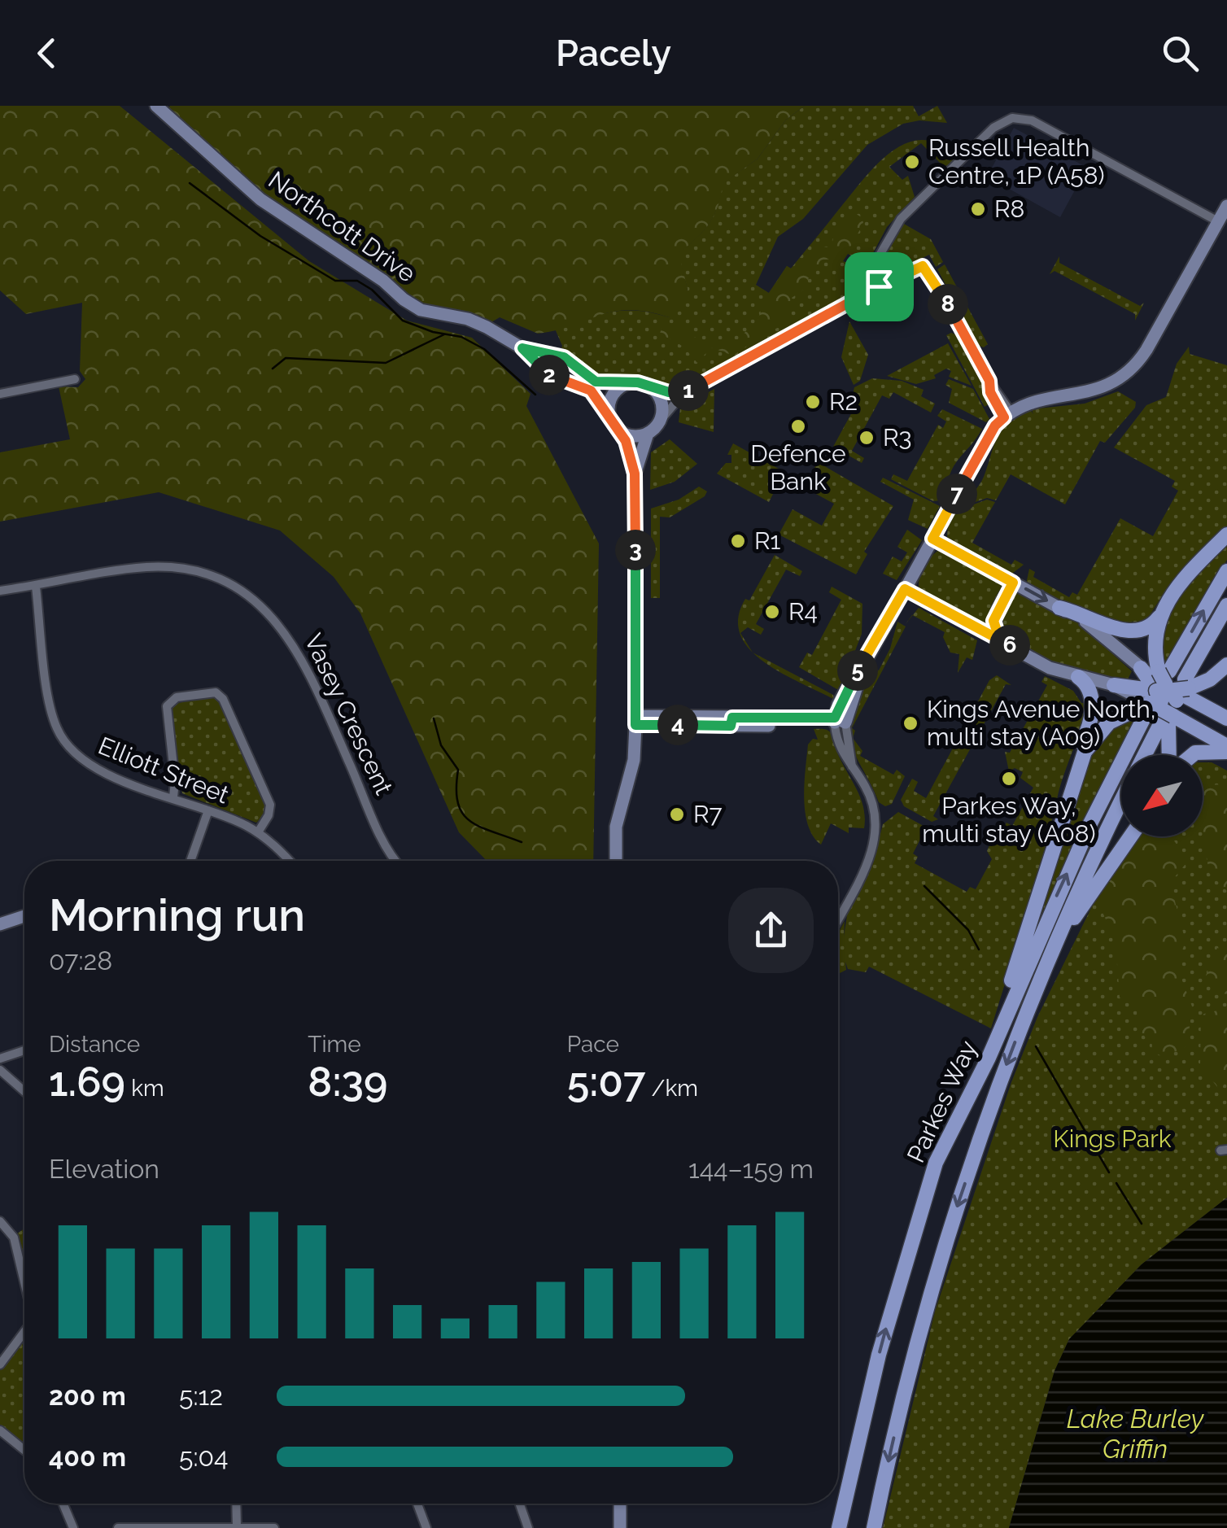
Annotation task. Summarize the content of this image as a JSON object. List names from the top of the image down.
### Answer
{
  "streets": {
    "main road": ["Parkes Way"],
    "street": ["Northcott Drive", "Vasey Crescent", "Elliott Street"]
  },
  "crossings": [
    ["Vasey Crescent", "Elliott Street"]
  ],
  "water": ["Lake Burley Griffin"],
  "parks": ["Kings Park"],
  "places": [
    "Russell Health Centre, 1P (A58)",
    "R8",
    "R2",
    "Defence Bank",
    "R3",
    "R1",
    "R4",
    "Kings Avenue North, multi stay (A09)",
    "Parkes Way, multi stay (A08)",
    "R7"
  ],
  "north": "bottom left",
  "page": {
    "header": "Pacely",
    "pins": [
      "8",
      "2",
      "1",
      "7",
      "3",
      "6",
      "5",
      "4"
    ],
    "heading": ["Morning run", "07:28"],
    "stats": [
      ["Distance", "1.69 km"],
      ["Time", "8:39"],
      ["Pace", "5:07 /km"]
    ],
    "chart": ["Elevation", "144–159 m"],
    "list": [
      {
        "name": "200 m",
        "note": "5:12"
      },
      {
        "name": "400 m",
        "note": "5:04"
      }
    ]
  }
}
